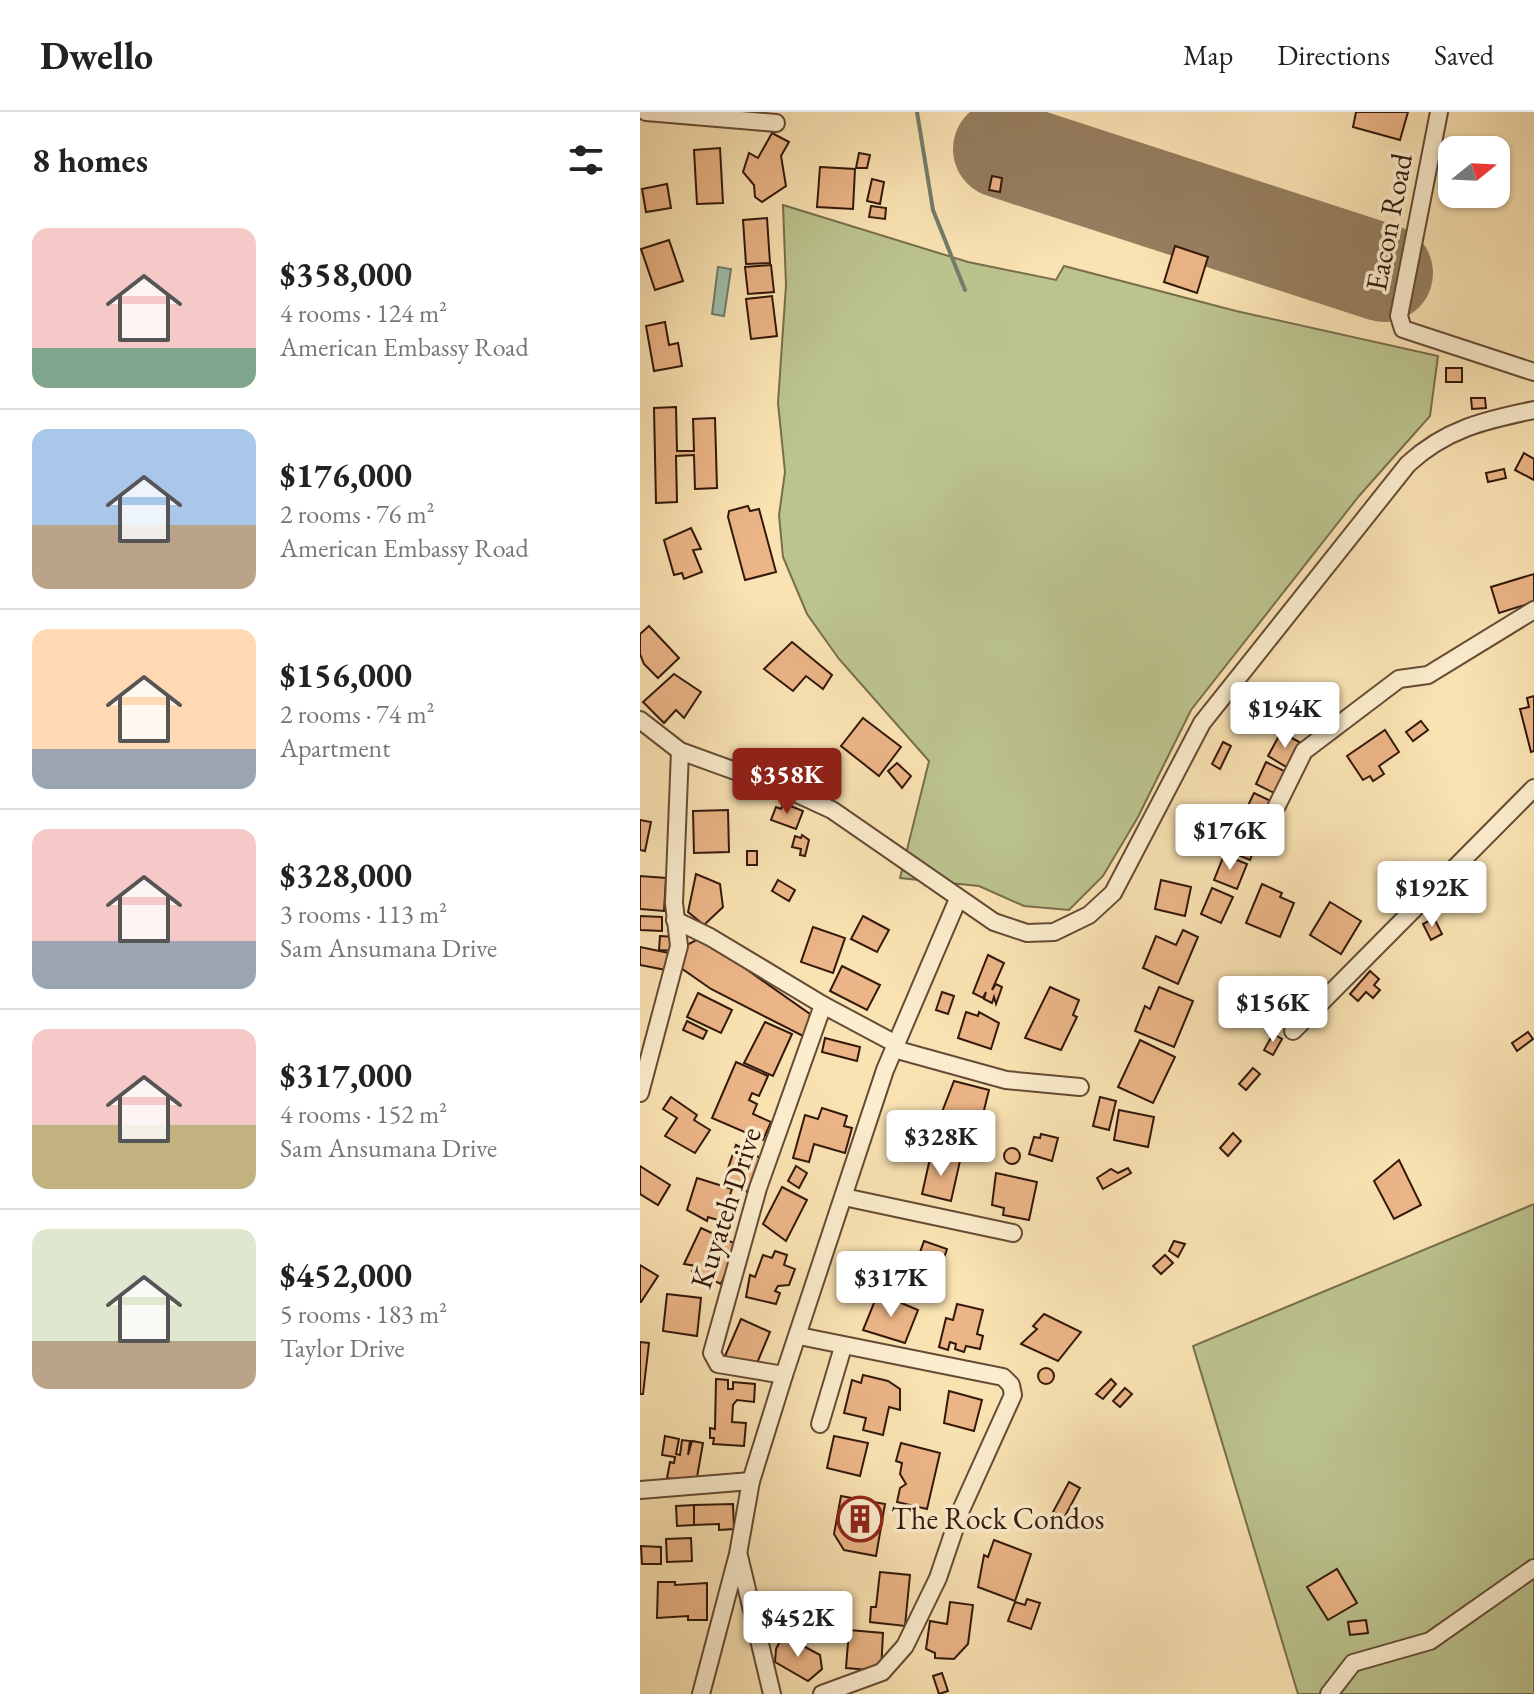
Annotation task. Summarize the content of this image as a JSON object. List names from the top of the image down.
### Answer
{
  "streets": {
    "street": ["Eacon Road", "Kuyateh Drive"]
  },
  "places": {
    "building": ["The Rock Condos"]
  },
  "north": "right",
  "page": {
    "header": "Dwello",
    "nav": ["Map", "Directions", "Saved"],
    "heading": "8 homes",
    "list": [
      {
        "name": "$358,000",
        "note": "4 rooms · 124 m² · American Embassy Road"
      },
      {
        "name": "$176,000",
        "note": "2 rooms · 76 m² · American Embassy Road"
      },
      {
        "name": "$156,000",
        "note": "2 rooms · 74 m² · Apartment"
      },
      {
        "name": "$328,000",
        "note": "3 rooms · 113 m² · Sam Ansumana Drive"
      },
      {
        "name": "$317,000",
        "note": "4 rooms · 152 m² · Sam Ansumana Drive"
      },
      {
        "name": "$452,000",
        "note": "5 rooms · 183 m² · Taylor Drive"
      }
    ],
    "price": [
      "$194K",
      "$358K",
      "$176K",
      "$192K",
      "$156K",
      "$328K",
      "$317K",
      "$452K"
    ]
  }
}
